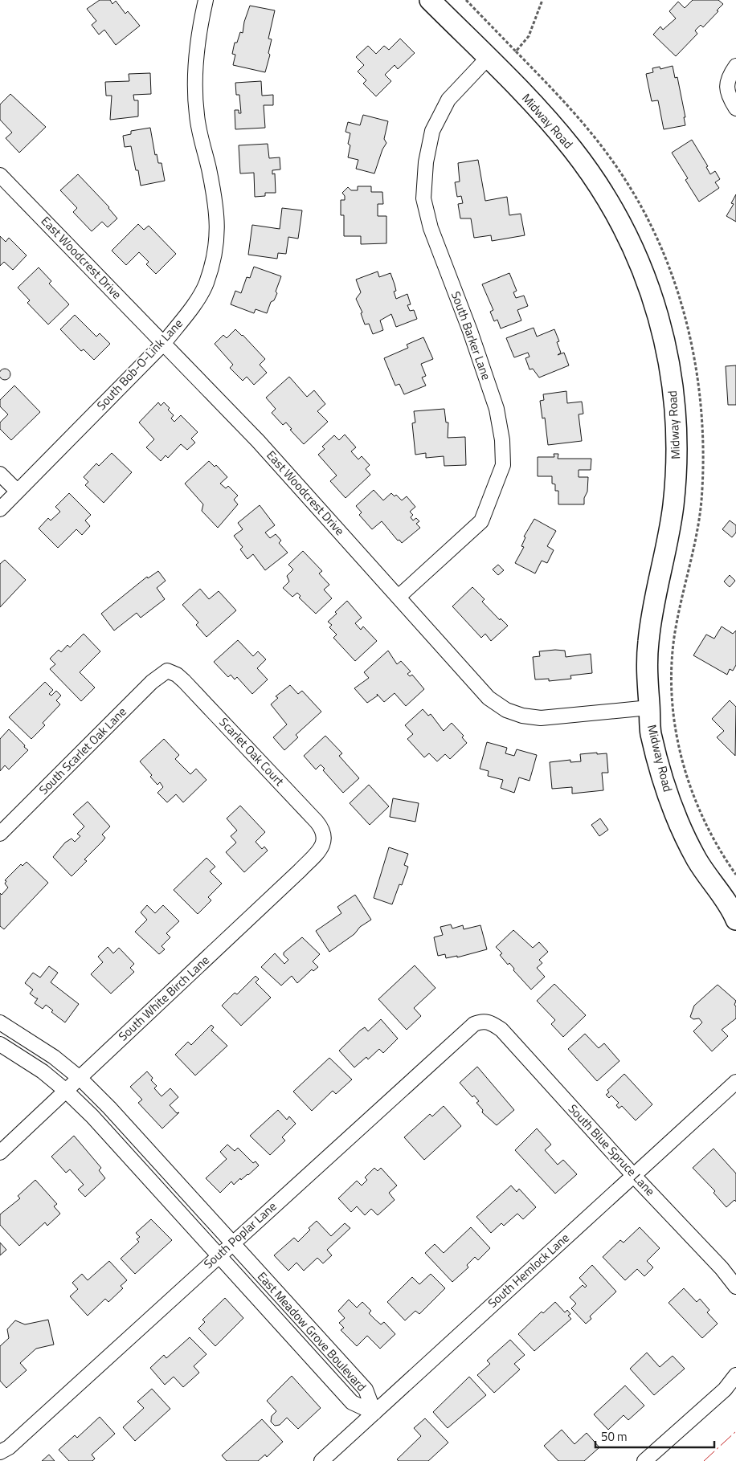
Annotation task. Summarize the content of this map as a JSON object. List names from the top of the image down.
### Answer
{
  "streets": {
    "main road": ["Midway Road"],
    "street": [
      "East Woodcrest Drive",
      "South Barker Lane",
      "South Bob-O-Link Lane",
      "South Scarlet Oak Lane",
      "Scarlet Oak Court",
      "South White Birch Lane",
      "South Blue Spruce Lane",
      "South Poplar Lane",
      "South Hemlock Lane",
      "East Meadow Grove Boulevard"
    ]
  },
  "crossings": [
    ["Midway Road", "East Woodcrest Drive"],
    ["Midway Road", "South Barker Lane"],
    ["East Woodcrest Drive", "South Barker Lane"],
    ["East Woodcrest Drive", "South Bob-O-Link Lane"],
    ["South Scarlet Oak Lane", "Scarlet Oak Court"],
    ["Scarlet Oak Court", "South White Birch Lane"],
    ["South White Birch Lane", "East Meadow Grove Boulevard"],
    ["South Blue Spruce Lane", "South Poplar Lane"],
    ["South Blue Spruce Lane", "South Hemlock Lane"],
    ["South Poplar Lane", "East Meadow Grove Boulevard"],
    ["South Hemlock Lane", "East Meadow Grove Boulevard"]
  ],
  "scale_bar": "50 m"
}
